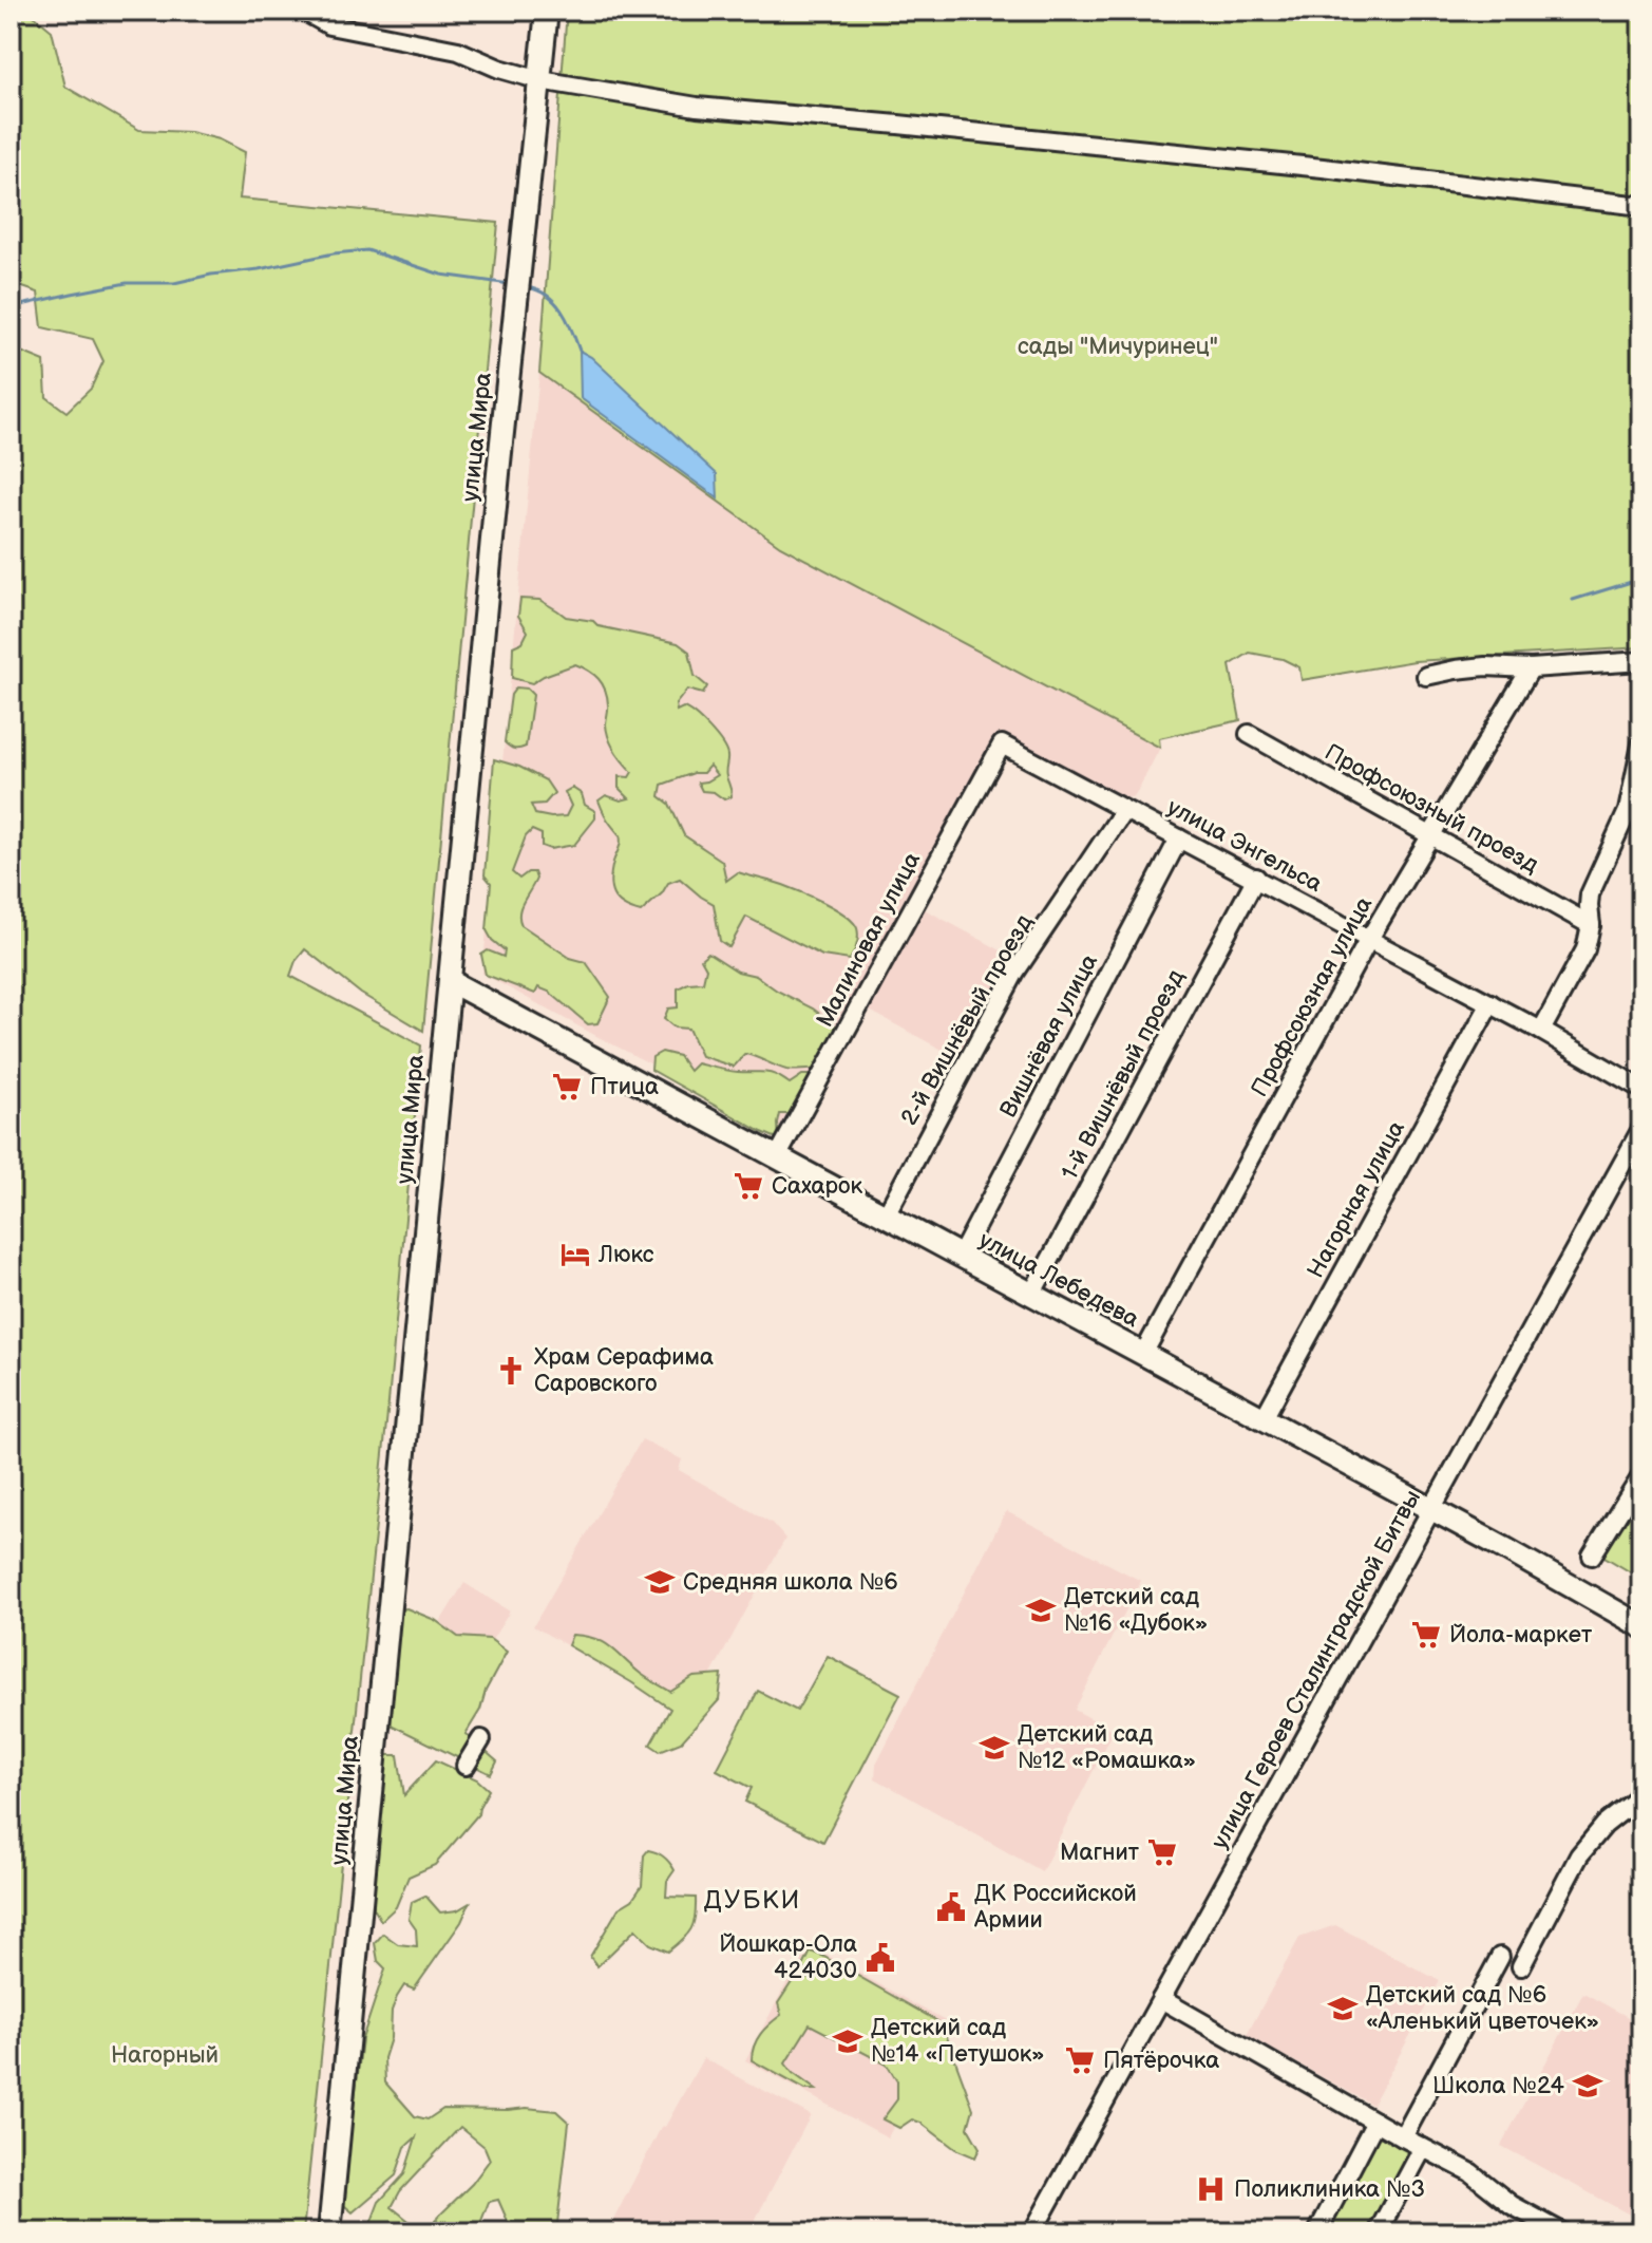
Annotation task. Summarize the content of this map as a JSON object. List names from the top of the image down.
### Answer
{
  "streets": {
    "main road": ["улица Мира", "улица Лебедева"],
    "street": [
      "Профсоюзный проезд",
      "улица Энгельса",
      "Малиновая улица",
      "Профсоюзная улица",
      "2-й Вишнёвый проезд",
      "Вишнёвая улица",
      "1-й Вишнёвый проезд",
      "Нагорная улица",
      "улица Героев Сталинградской Битвы"
    ]
  },
  "crossings": [
    ["улица Мира", "улица Лебедева"],
    ["Профсоюзный проезд", "Профсоюзная улица"],
    ["улица Энгельса", "Малиновая улица"],
    ["улица Энгельса", "Профсоюзная улица"],
    ["улица Энгельса", "2-й Вишнёвый проезд"],
    ["улица Энгельса", "Вишнёвая улица"],
    ["улица Энгельса", "1-й Вишнёвый проезд"],
    ["улица Энгельса", "Нагорная улица"],
    ["Малиновая улица", "улица Лебедева"],
    ["Профсоюзная улица", "улица Лебедева"],
    ["2-й Вишнёвый проезд", "улица Лебедева"],
    ["Вишнёвая улица", "улица Лебедева"],
    ["1-й Вишнёвый проезд", "улица Лебедева"],
    ["Нагорная улица", "улица Лебедева"],
    ["улица Лебедева", "улица Героев Сталинградской Битвы"]
  ],
  "districts": ["ДУБКИ"],
  "parks": ["сады \"Мичуринец\"", "Нагорный"],
  "places": {
    "supermarket": [
      "Птица",
      "Сахарок",
      "Йола-маркет",
      "Магнит",
      "Пятёрочка"
    ],
    "hotel": ["Люкс"],
    "church": ["Храм Серафима Саровского"],
    "school or university": [
      "Средняя школа №6",
      "Детский сад №16 «Дубок»",
      "Детский сад №12 «Ромашка»",
      "Детский сад №6 «Аленький цветочек»",
      "Детский сад №14 «Петушок»",
      "Школа №24"
    ],
    "public building": ["ДК Российской Армии", "Йошкар-Ола 424030"],
    "hospital": ["Поликлиника №3"]
  }
}
